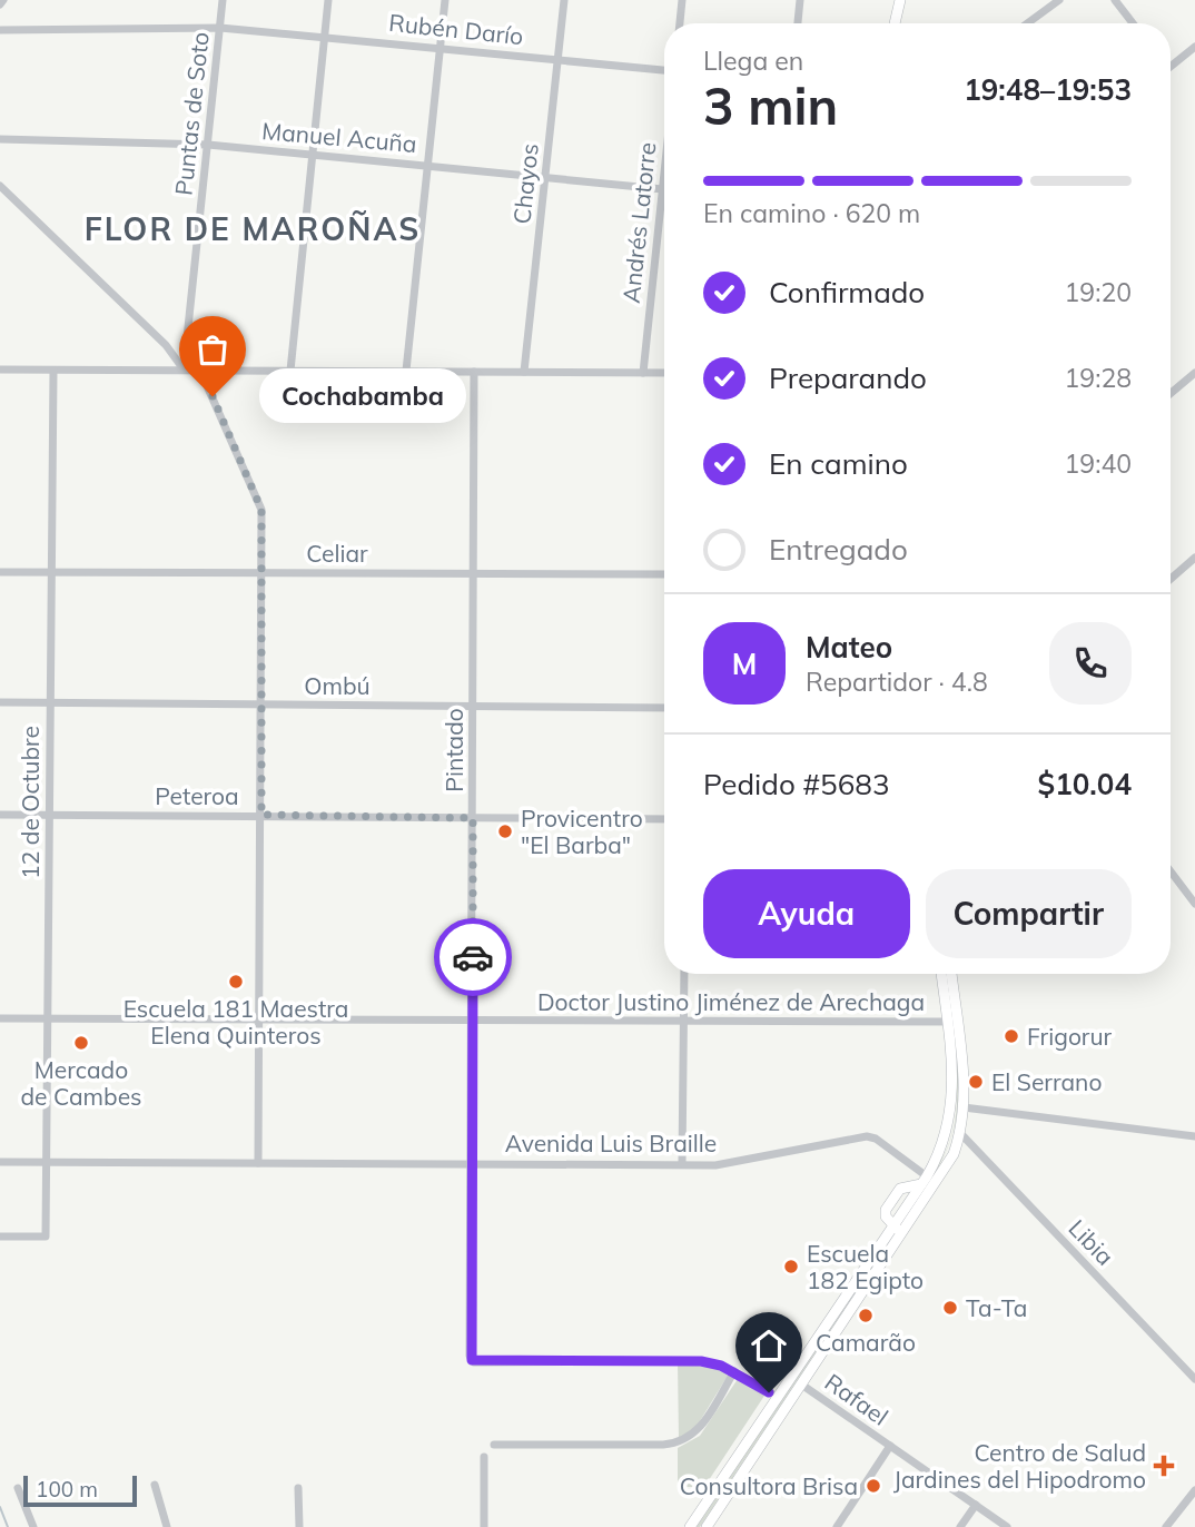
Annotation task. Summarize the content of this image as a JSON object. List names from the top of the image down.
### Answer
{
  "streets": {
    "street": [
      "Rubén Darío",
      "Puntas de Soto",
      "Manuel Acuña",
      "Chayos",
      "Andrés Latorre",
      "Celiar",
      "Ombú",
      "Pintado",
      "Peteroa",
      "12 de Octubre",
      "Doctor Justino Jiménez de Arechaga",
      "Avenida Luis Braille",
      "Libia",
      "Rafael"
    ]
  },
  "crossings": [
    ["Rubén Darío", "Puntas de Soto"],
    ["Rubén Darío", "Chayos"],
    ["Puntas de Soto", "Manuel Acuña"],
    ["Manuel Acuña", "Chayos"],
    ["Manuel Acuña", "Andrés Latorre"],
    ["Celiar", "Pintado"],
    ["Celiar", "12 de Octubre"],
    ["Ombú", "Pintado"],
    ["Ombú", "12 de Octubre"],
    ["Pintado", "Peteroa"],
    ["Pintado", "Doctor Justino Jiménez de Arechaga"],
    ["Pintado", "Avenida Luis Braille"],
    ["Peteroa", "12 de Octubre"],
    ["12 de Octubre", "Doctor Justino Jiménez de Arechaga"],
    ["12 de Octubre", "Avenida Luis Braille"]
  ],
  "districts": ["FLOR DE MAROÑAS"],
  "places": {
    "other": [
      "Cochabamba",
      "Provicentro \"El Barba\"",
      "Escuela 181 Maestra Elena Quinteros",
      "Frigorur",
      "Mercado de Cambes",
      "El Serrano",
      "Escuela 182 Egipto",
      "Ta-Ta",
      "Camarão",
      "Consultora Brisa"
    ],
    "health": ["Centro de Salud Jardines del Hipodromo"]
  },
  "scale_bar": "100 m",
  "page": {
    "heading": ["3 min", "Llega en", "19:48–19:53"],
    "panel": [
      "Mateo",
      "Repartidor · 4.8",
      "Pedido #5683",
      "$10.04"
    ],
    "bar": "En camino · 620 m",
    "list": [
      ["Confirmado", "19:20"],
      ["Preparando", "19:28"],
      ["En camino", "19:40"],
      "Entregado"
    ],
    "bubble": "Cochabamba",
    "round": "M",
    "buttons": ["Ayuda", "Compartir"],
    "scale": "100 m"
  }
}
